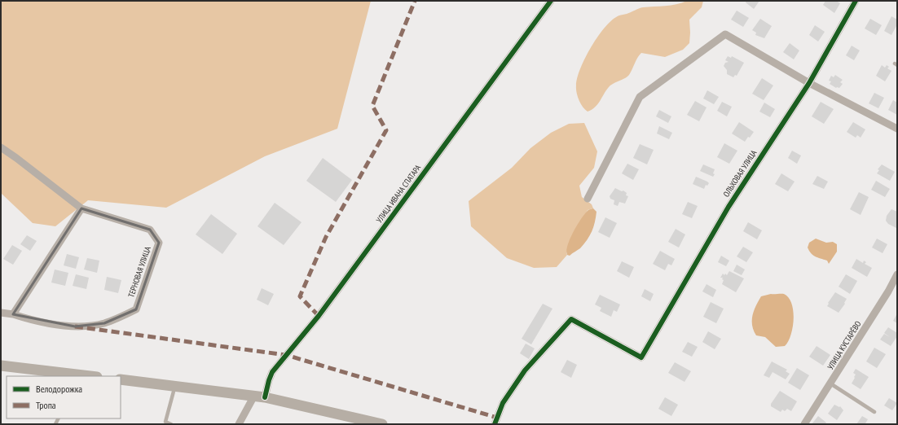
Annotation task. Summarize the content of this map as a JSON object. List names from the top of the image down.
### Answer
{
  "streets": {
    "street": [
      "ОЛЬХОВАЯ УЛИЦА",
      "УЛИЦА ИВАНА СПАТАРА",
      "ТЕРНОВАЯ УЛИЦА",
      "УЛИЦА КУСТАРЁВО"
    ]
  },
  "legend": ["Велодорожка", "Тропа"]
}
